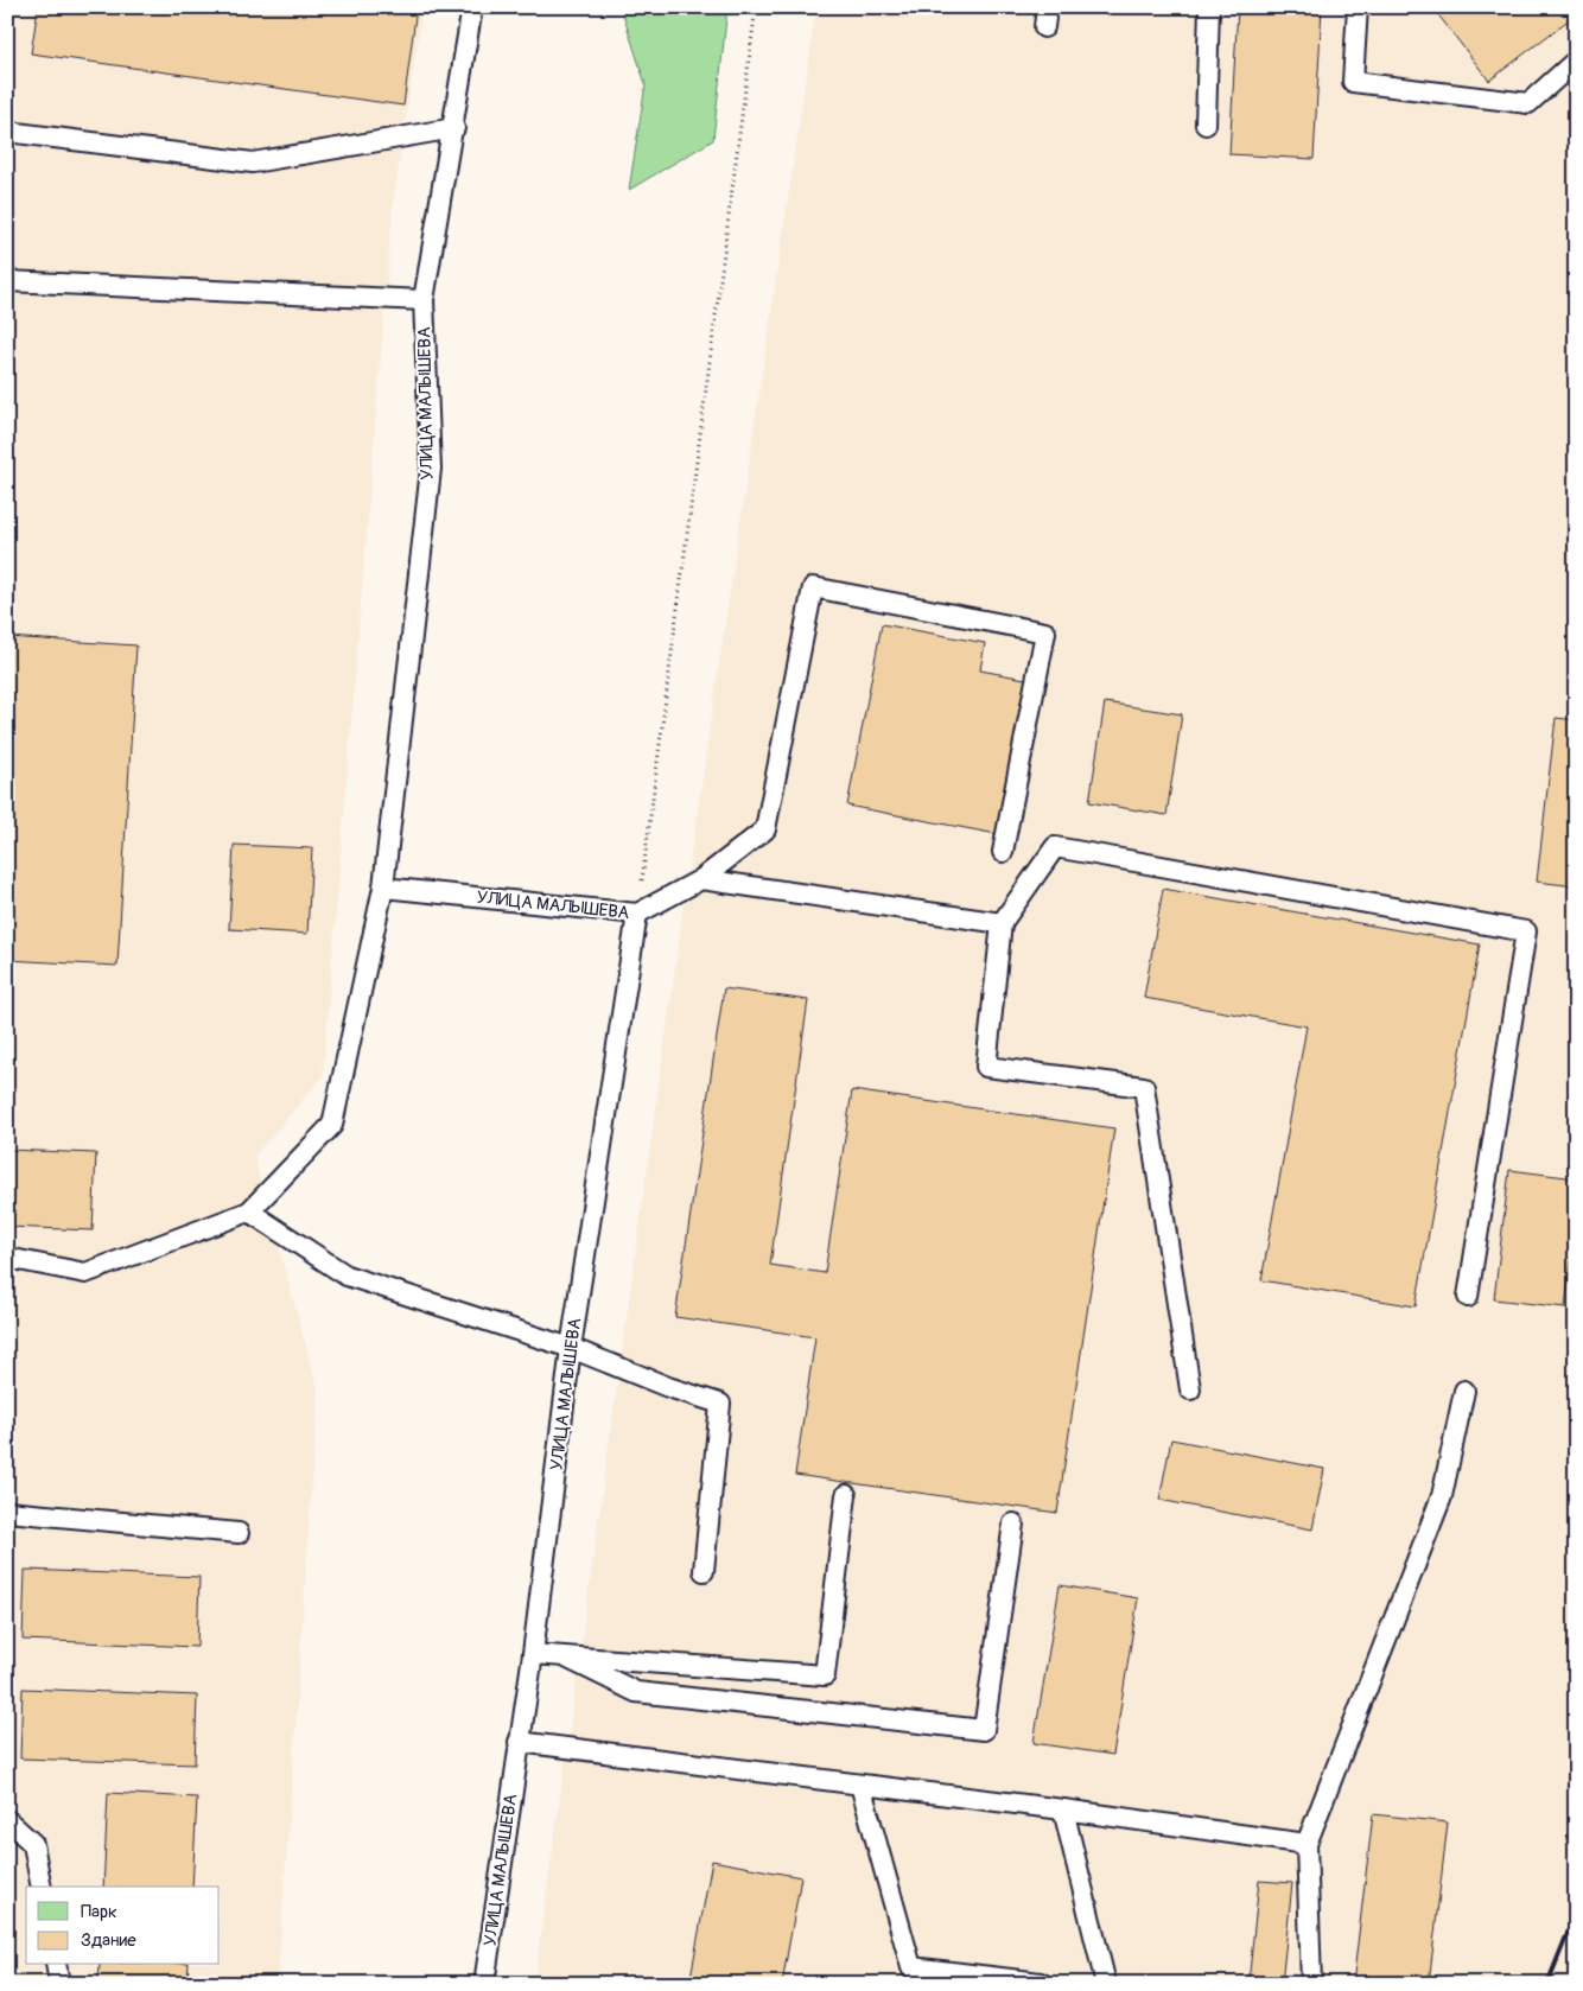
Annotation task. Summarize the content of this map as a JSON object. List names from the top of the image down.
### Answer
{
  "streets": {
    "lane": ["УЛИЦА МАЛЫШЕВА"]
  },
  "legend": ["Парк", "Здание"]
}
